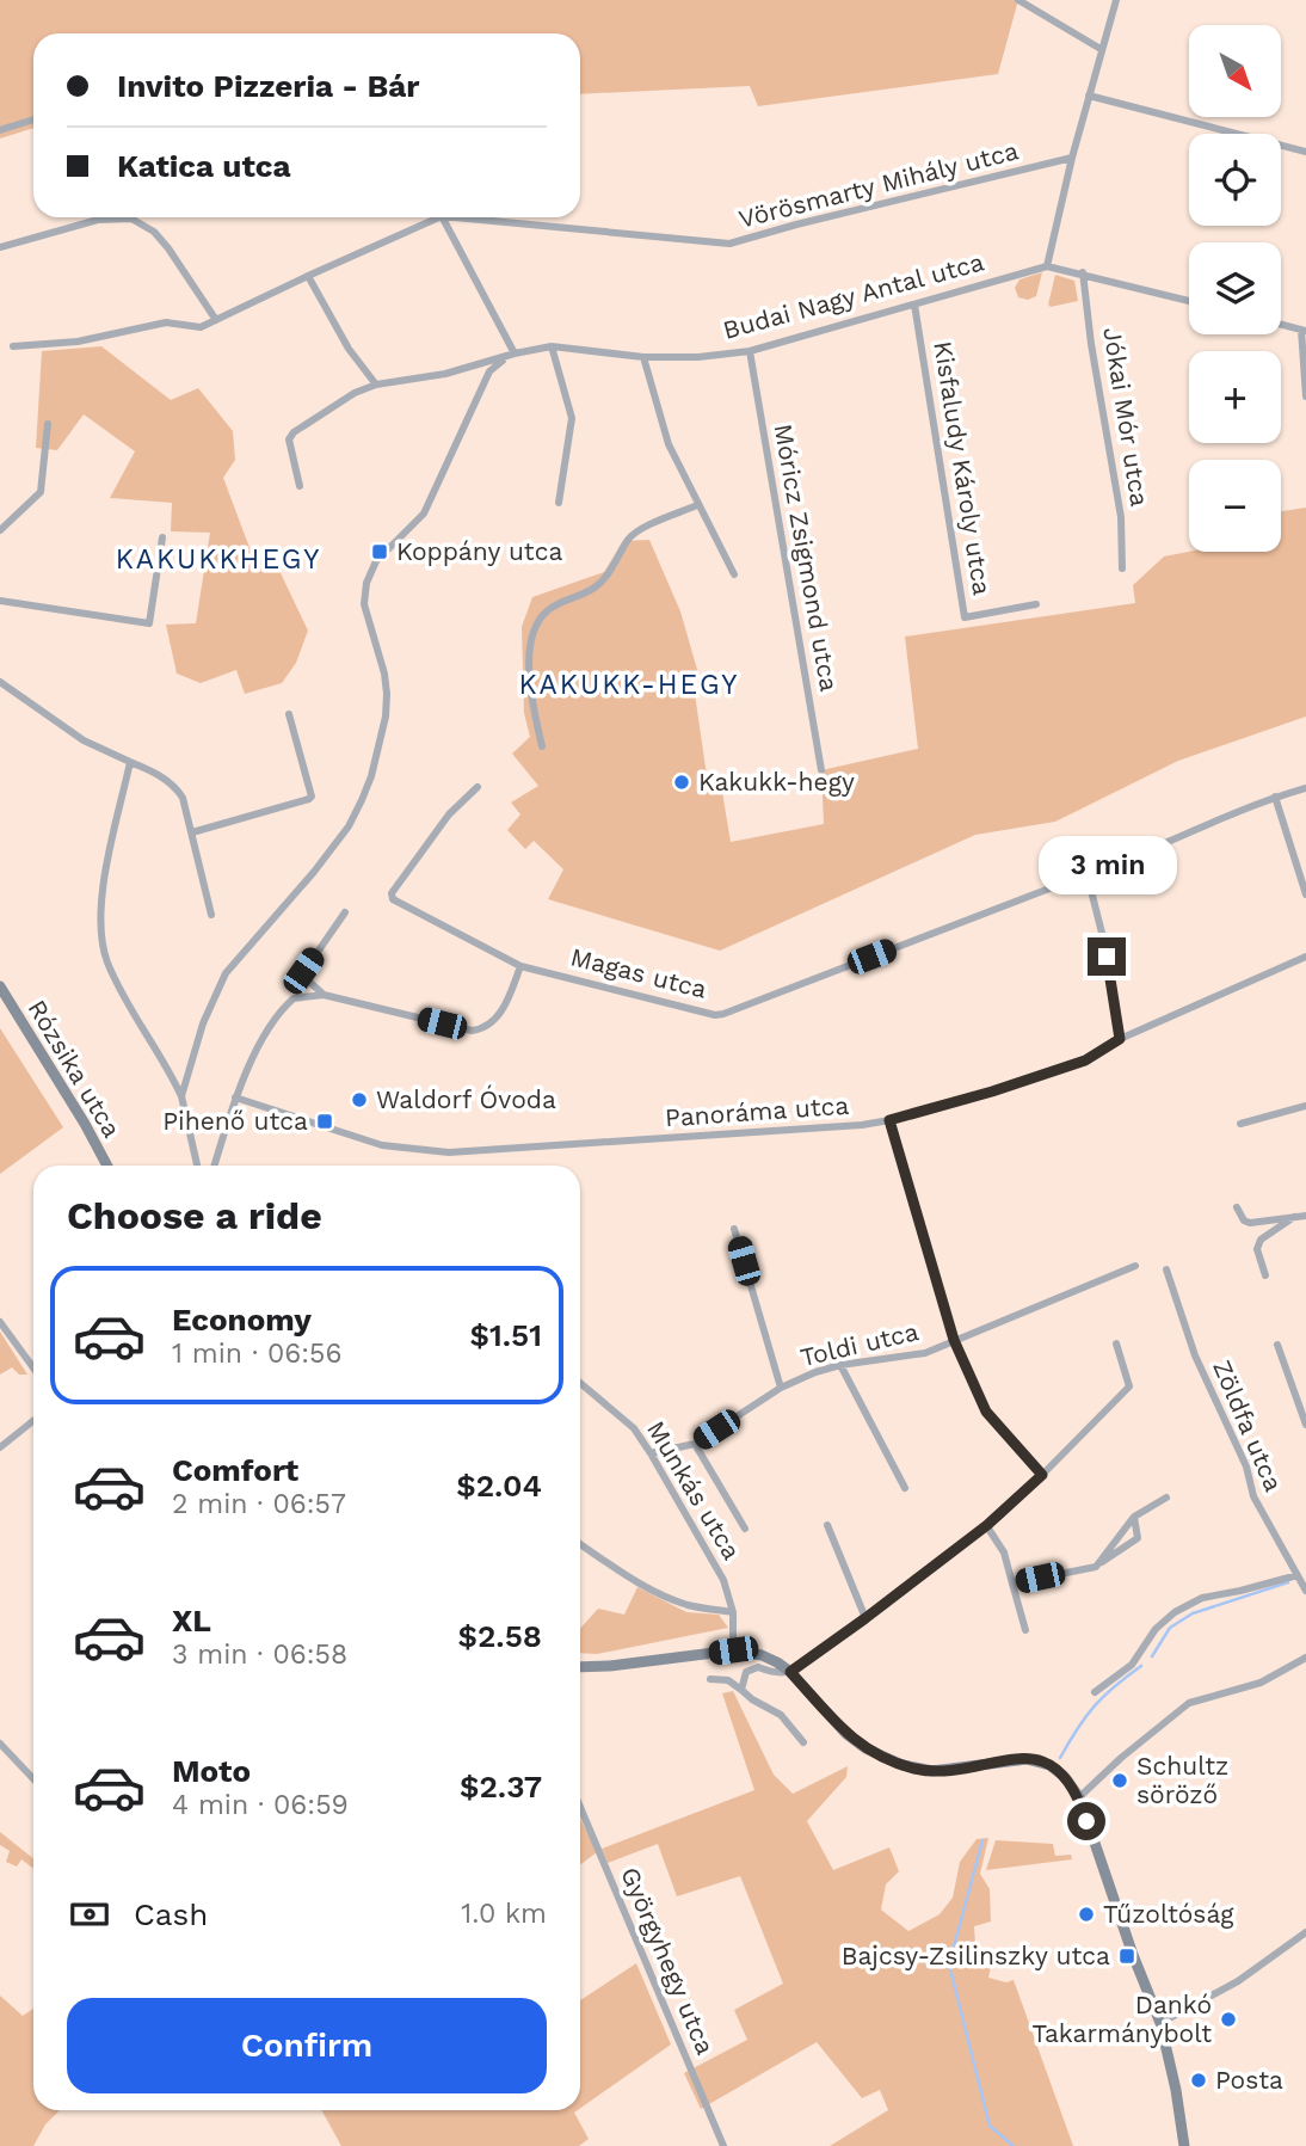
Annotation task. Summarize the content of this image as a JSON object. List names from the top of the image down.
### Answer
{
  "streets": {
    "main road": ["Rózsika utca"],
    "street": [
      "Vörösmarty Mihály utca",
      "Budai Nagy Antal utca",
      "Jókai Mór utca",
      "Kisfaludy Károly utca",
      "Móricz Zsigmond utca",
      "Magas utca",
      "Panoráma utca",
      "Toldi utca",
      "Zöldfa utca",
      "Munkás utca",
      "Györgyhegy utca"
    ]
  },
  "crossings": [
    ["Budai Nagy Antal utca", "Kisfaludy Károly utca"],
    ["Budai Nagy Antal utca", "Móricz Zsigmond utca"],
    ["Toldi utca", "Munkás utca"]
  ],
  "districts": ["KAKUKKHEGY", "KAKUKK-HEGY"],
  "places": {
    "transit": ["Koppány utca", "Pihenő utca", "Bajcsy-Zsilinszky utca"],
    "other": [
      "Kakukk-hegy",
      "Waldorf Óvoda",
      "Schultz söröző",
      "Tűzoltóság",
      "Dankó Takarmánybolt",
      "Posta"
    ]
  },
  "north": "bottom right",
  "page": {
    "map_buttons": ["+", "−"],
    "banner": ["Invito Pizzeria - Bár", "Katica utca"],
    "bubble": "3 min",
    "heading": "Choose a ride",
    "list": [
      {
        "name": "Economy",
        "note": "1 min · 06:56",
        "value": "$1.51"
      },
      {
        "name": "Comfort",
        "note": "2 min · 06:57",
        "value": "$2.04"
      },
      {
        "name": "XL",
        "note": "3 min · 06:58",
        "value": "$2.58"
      },
      {
        "name": "Moto",
        "note": "4 min · 06:59",
        "value": "$2.37"
      }
    ],
    "pay": ["Cash", "1.0 km"],
    "buttons": "Confirm"
  }
}
